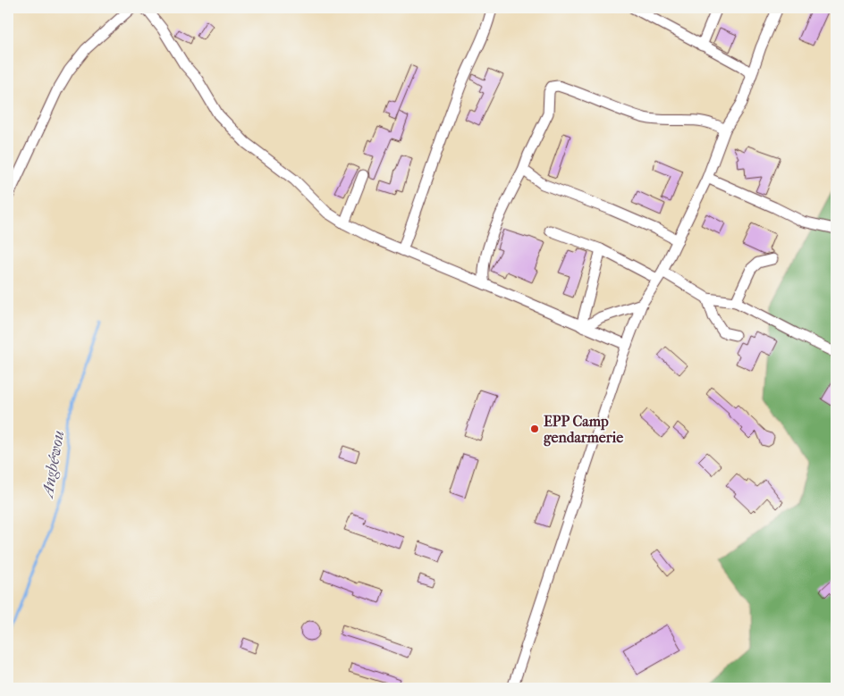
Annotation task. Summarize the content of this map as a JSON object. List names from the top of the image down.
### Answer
{
  "water": ["Angbéwou"],
  "places": ["EPP Camp gendarmerie"]
}
